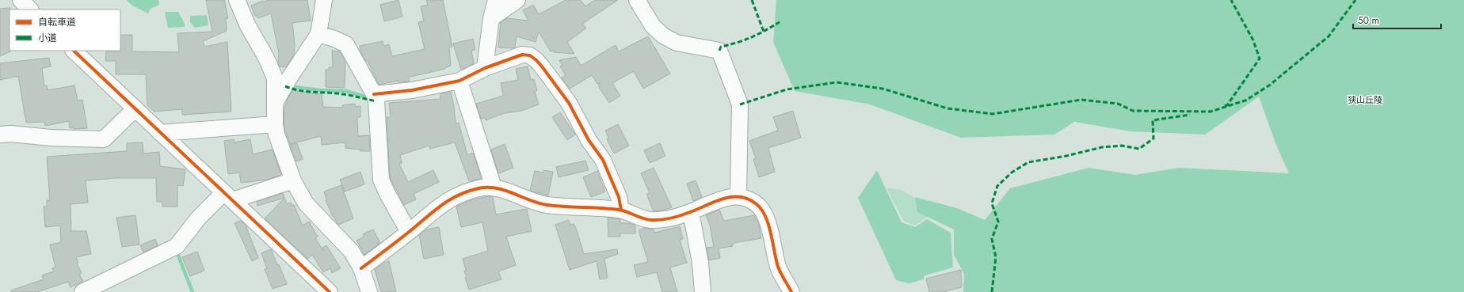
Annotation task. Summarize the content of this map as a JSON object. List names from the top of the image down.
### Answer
{
  "parks": ["狭山丘陵"],
  "legend": ["自転車道", "小道"],
  "scale_bar": "50 m"
}
